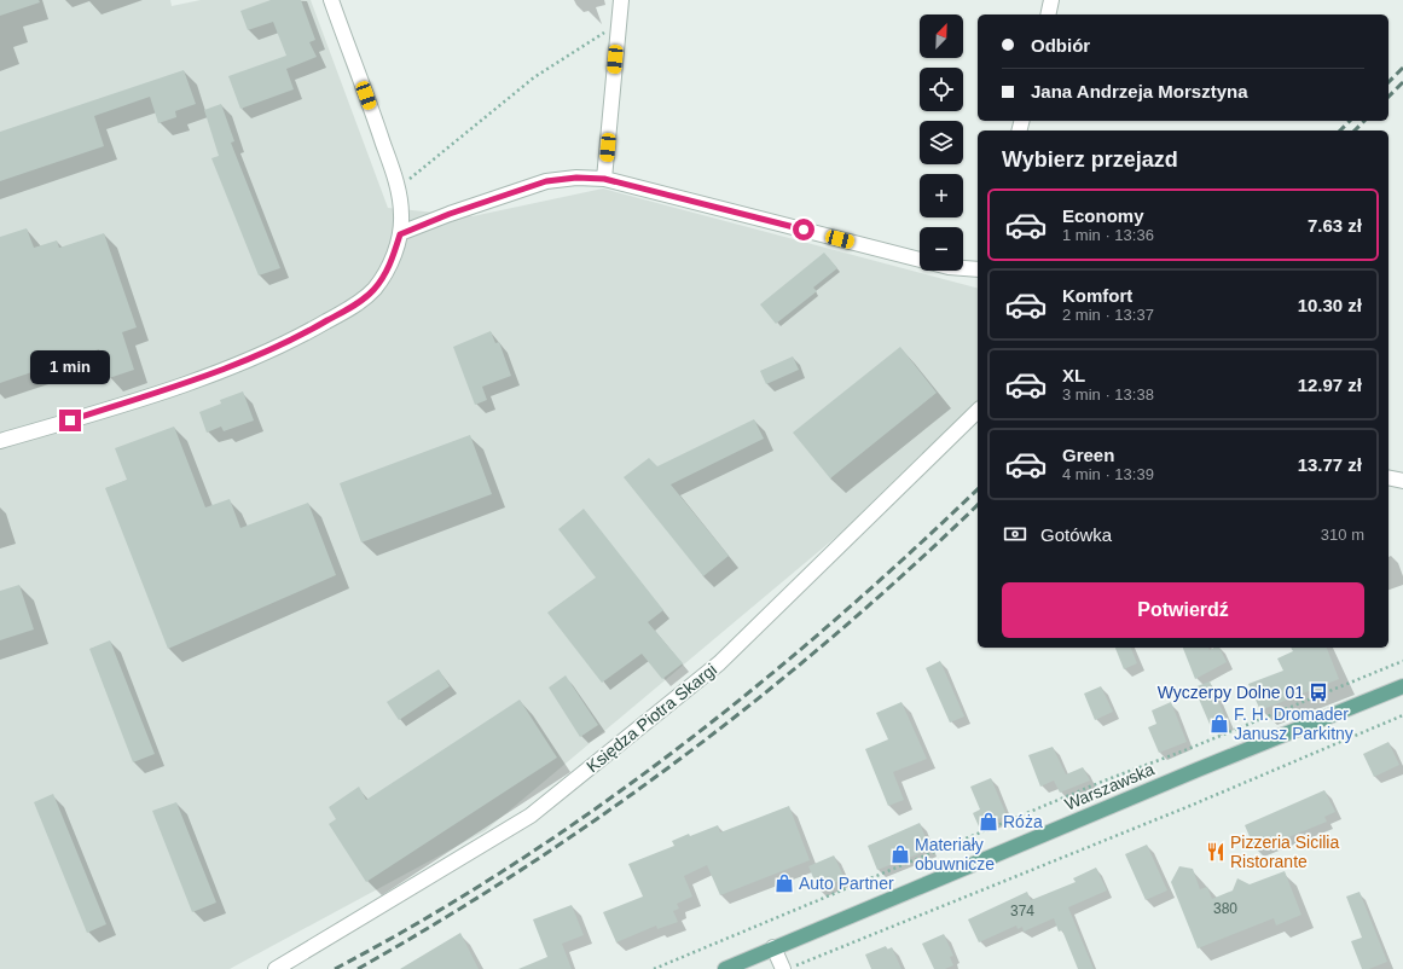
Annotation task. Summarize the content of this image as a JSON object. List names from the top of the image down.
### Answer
{
  "streets": {
    "main road": ["Warszawska"],
    "street": ["Księdza Piotra Skargi"]
  },
  "places": {
    "bus stop": ["Wyczerpy Dolne 01"],
    "shop": [
      "F. H. Dromader Janusz Parkitny",
      "Róża",
      "Materiały obuwnicze",
      "Auto Partner"
    ],
    "restaurant": ["Pizzeria Sicilia Ristorante"]
  },
  "house_numbers": ["380", "374"],
  "north": "top right",
  "page": {
    "map_buttons": ["+", "−"],
    "banner": ["Odbiór", "Jana Andrzeja Morsztyna"],
    "heading": "Wybierz przejazd",
    "list": [
      {
        "name": "Economy",
        "note": "1 min · 13:36",
        "value": "7.63 zł"
      },
      {
        "name": "Komfort",
        "note": "2 min · 13:37",
        "value": "10.30 zł"
      },
      {
        "name": "XL",
        "note": "3 min · 13:38",
        "value": "12.97 zł"
      },
      {
        "name": "Green",
        "note": "4 min · 13:39",
        "value": "13.77 zł"
      }
    ],
    "bubble": "1 min",
    "pay": ["Gotówka", "310 m"],
    "buttons": "Potwierdź"
  }
}
